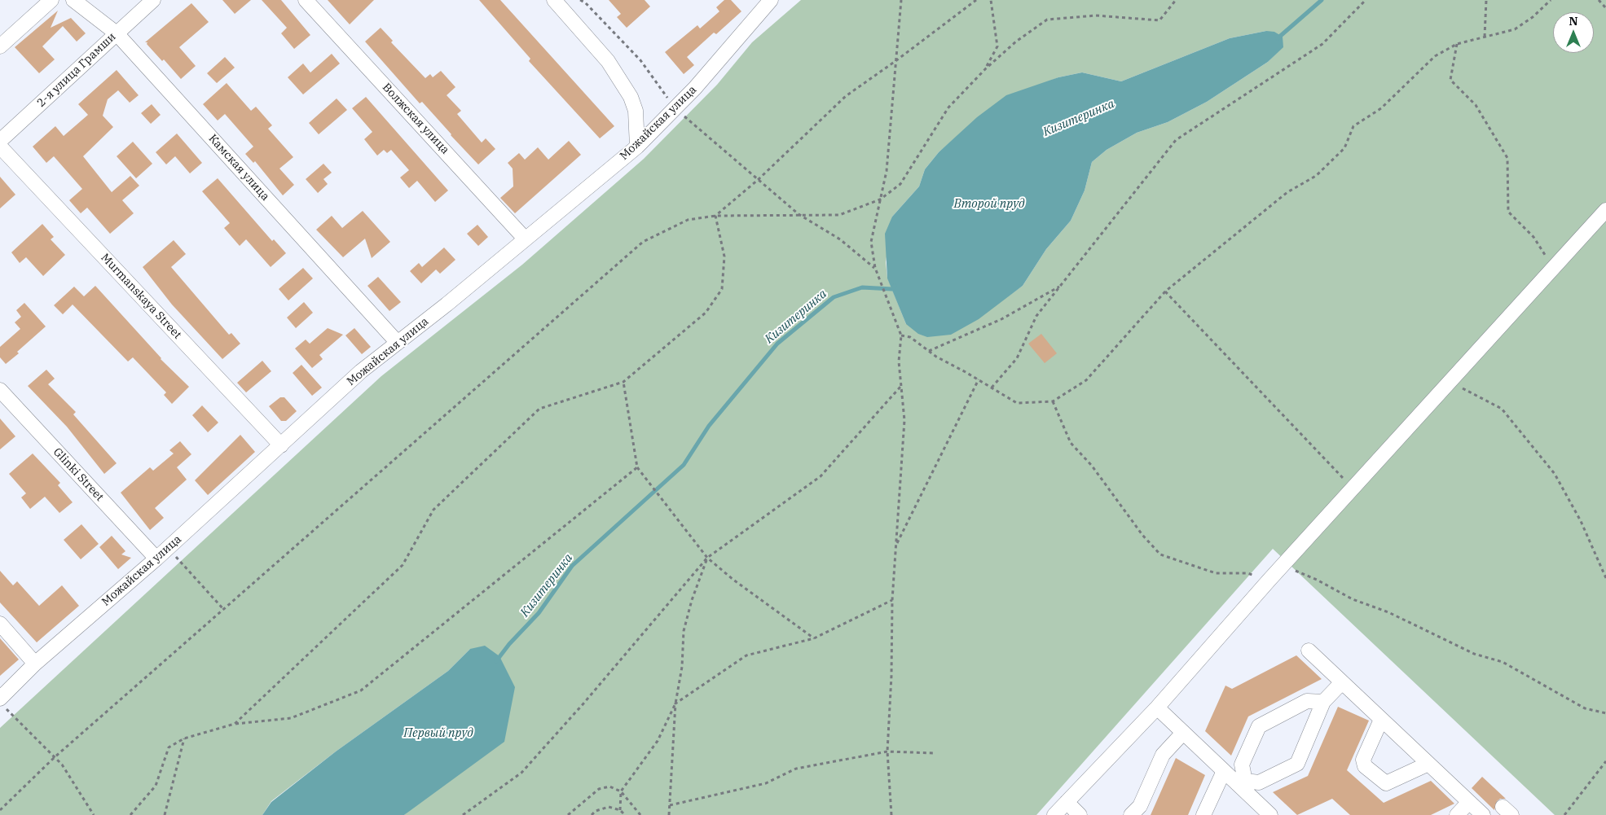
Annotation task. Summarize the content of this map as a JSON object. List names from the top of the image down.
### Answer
{
  "streets": {
    "street": [
      "2-я улица Грамши",
      "Волжская улица",
      "Можайская улица",
      "Камская улица",
      "Murmanskaya Street",
      "Glinki Street"
    ]
  },
  "crossings": [
    ["2-я улица Грамши", "Камская улица"],
    ["Волжская улица", "Можайская улица"],
    ["Можайская улица", "Камская улица"],
    ["Можайская улица", "Murmanskaya Street"],
    ["Можайская улица", "Glinki Street"]
  ],
  "water": ["Кизитеринка", "Второй пруд", "Первый пруд"],
  "north": "top"
}
